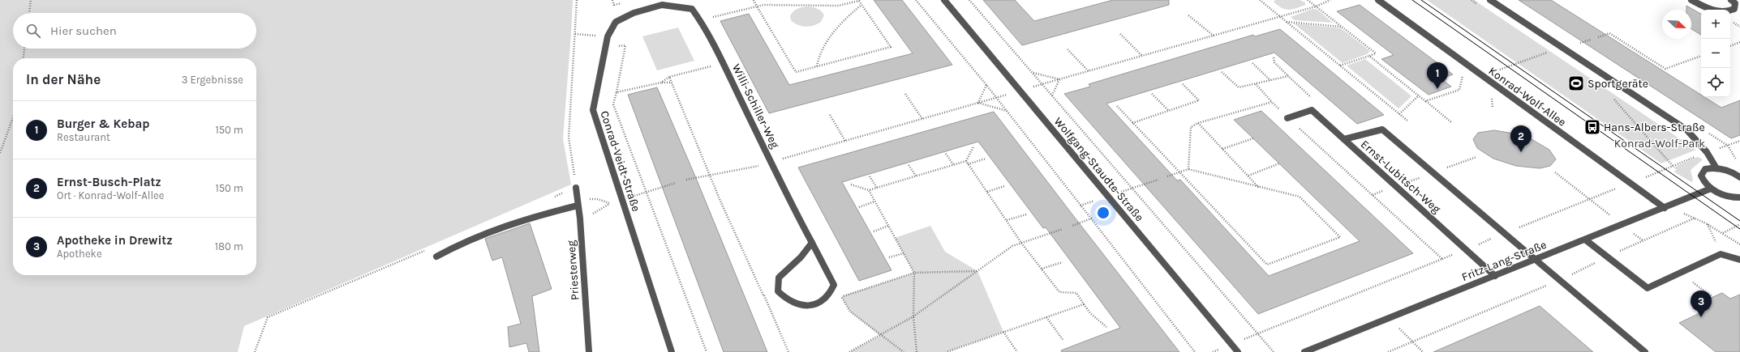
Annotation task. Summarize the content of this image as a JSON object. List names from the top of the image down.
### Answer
{
  "streets": {
    "street": [
      "Konrad-Wolf-Allee",
      "Willi-Schiller-Weg",
      "Conrad-Veidt-Straße",
      "Wolfgang-Staudte-Straße",
      "Ernst-Lubitsch-Weg",
      "Fritz-Lang-Straße",
      "Priesterweg"
    ]
  },
  "crossings": [
    ["Konrad-Wolf-Allee", "Fritz-Lang-Straße"],
    ["Willi-Schiller-Weg", "Conrad-Veidt-Straße"],
    ["Ernst-Lubitsch-Weg", "Fritz-Lang-Straße"]
  ],
  "parks": ["Konrad-Wolf-Park"],
  "places": {
    "sports": ["Sportgeräte"],
    "bus stop": ["Hans-Albers-Straße"]
  },
  "north": "bottom right",
  "page": {
    "map_buttons": ["+", "−"],
    "search": "Hier suchen",
    "heading": ["In der Nähe", "3 Ergebnisse"],
    "pins": ["1", "2", "3"],
    "list": [
      {
        "mark": "1",
        "name": "Burger & Kebap",
        "note": "Restaurant",
        "value": "150 m"
      },
      {
        "mark": "2",
        "name": "Ernst-Busch-Platz",
        "note": "Ort · Konrad-Wolf-Allee",
        "value": "150 m"
      },
      {
        "mark": "3",
        "name": "Apotheke in Drewitz",
        "note": "Apotheke",
        "value": "180 m"
      }
    ]
  }
}
